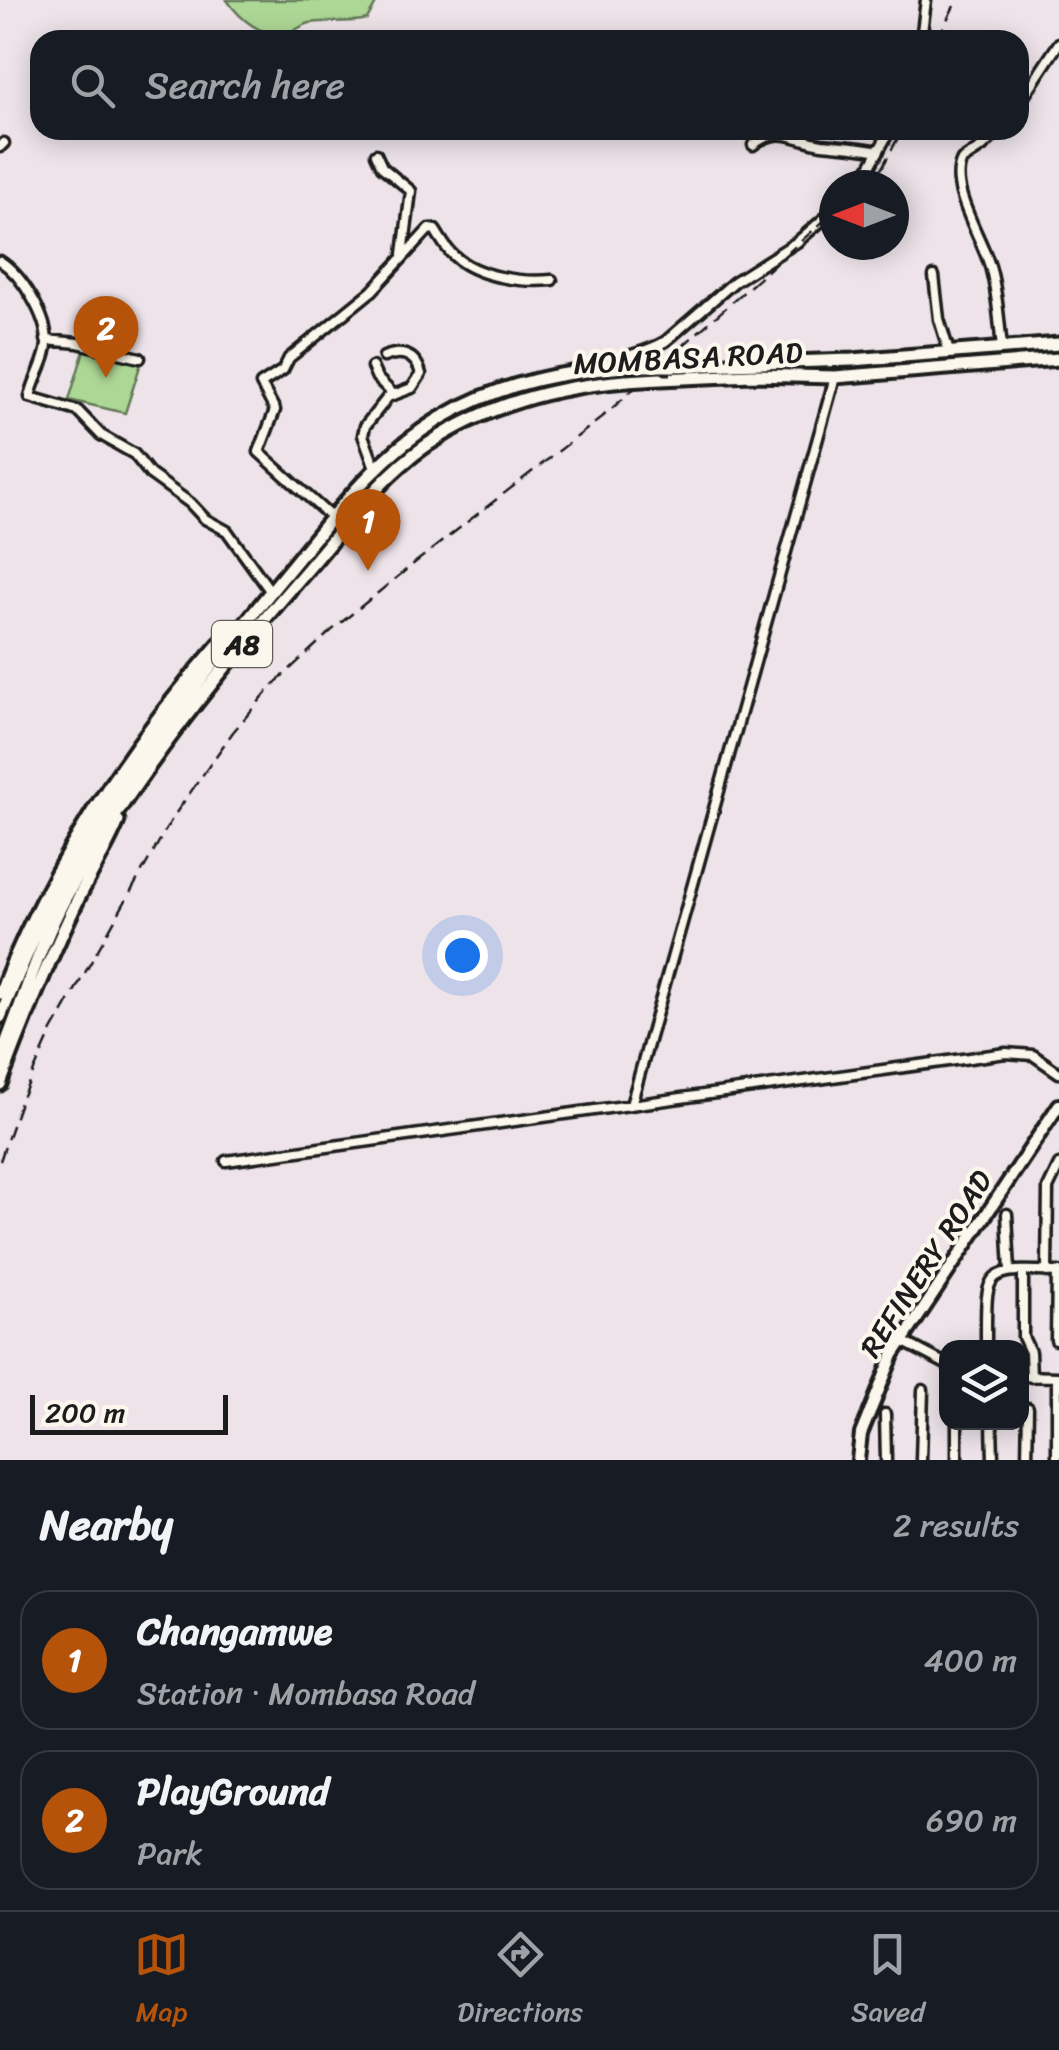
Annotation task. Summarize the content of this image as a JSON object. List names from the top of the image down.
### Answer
{
  "streets": {
    "highway": ["MOMBASA ROAD", "A8"],
    "main road": ["REFINERY ROAD"]
  },
  "scale_bar": "200 m",
  "north": "left",
  "page": {
    "search": "Search here",
    "pins": ["2", "1"],
    "scale": "200 m",
    "heading": ["Nearby", "2 results"],
    "list": [
      {
        "mark": "1",
        "name": "Changamwe",
        "note": "Station · Mombasa Road",
        "value": "400 m"
      },
      {
        "mark": "2",
        "name": "PlayGround",
        "note": "Park",
        "value": "690 m"
      }
    ],
    "nav": ["Map", "Directions", "Saved"]
  }
}
